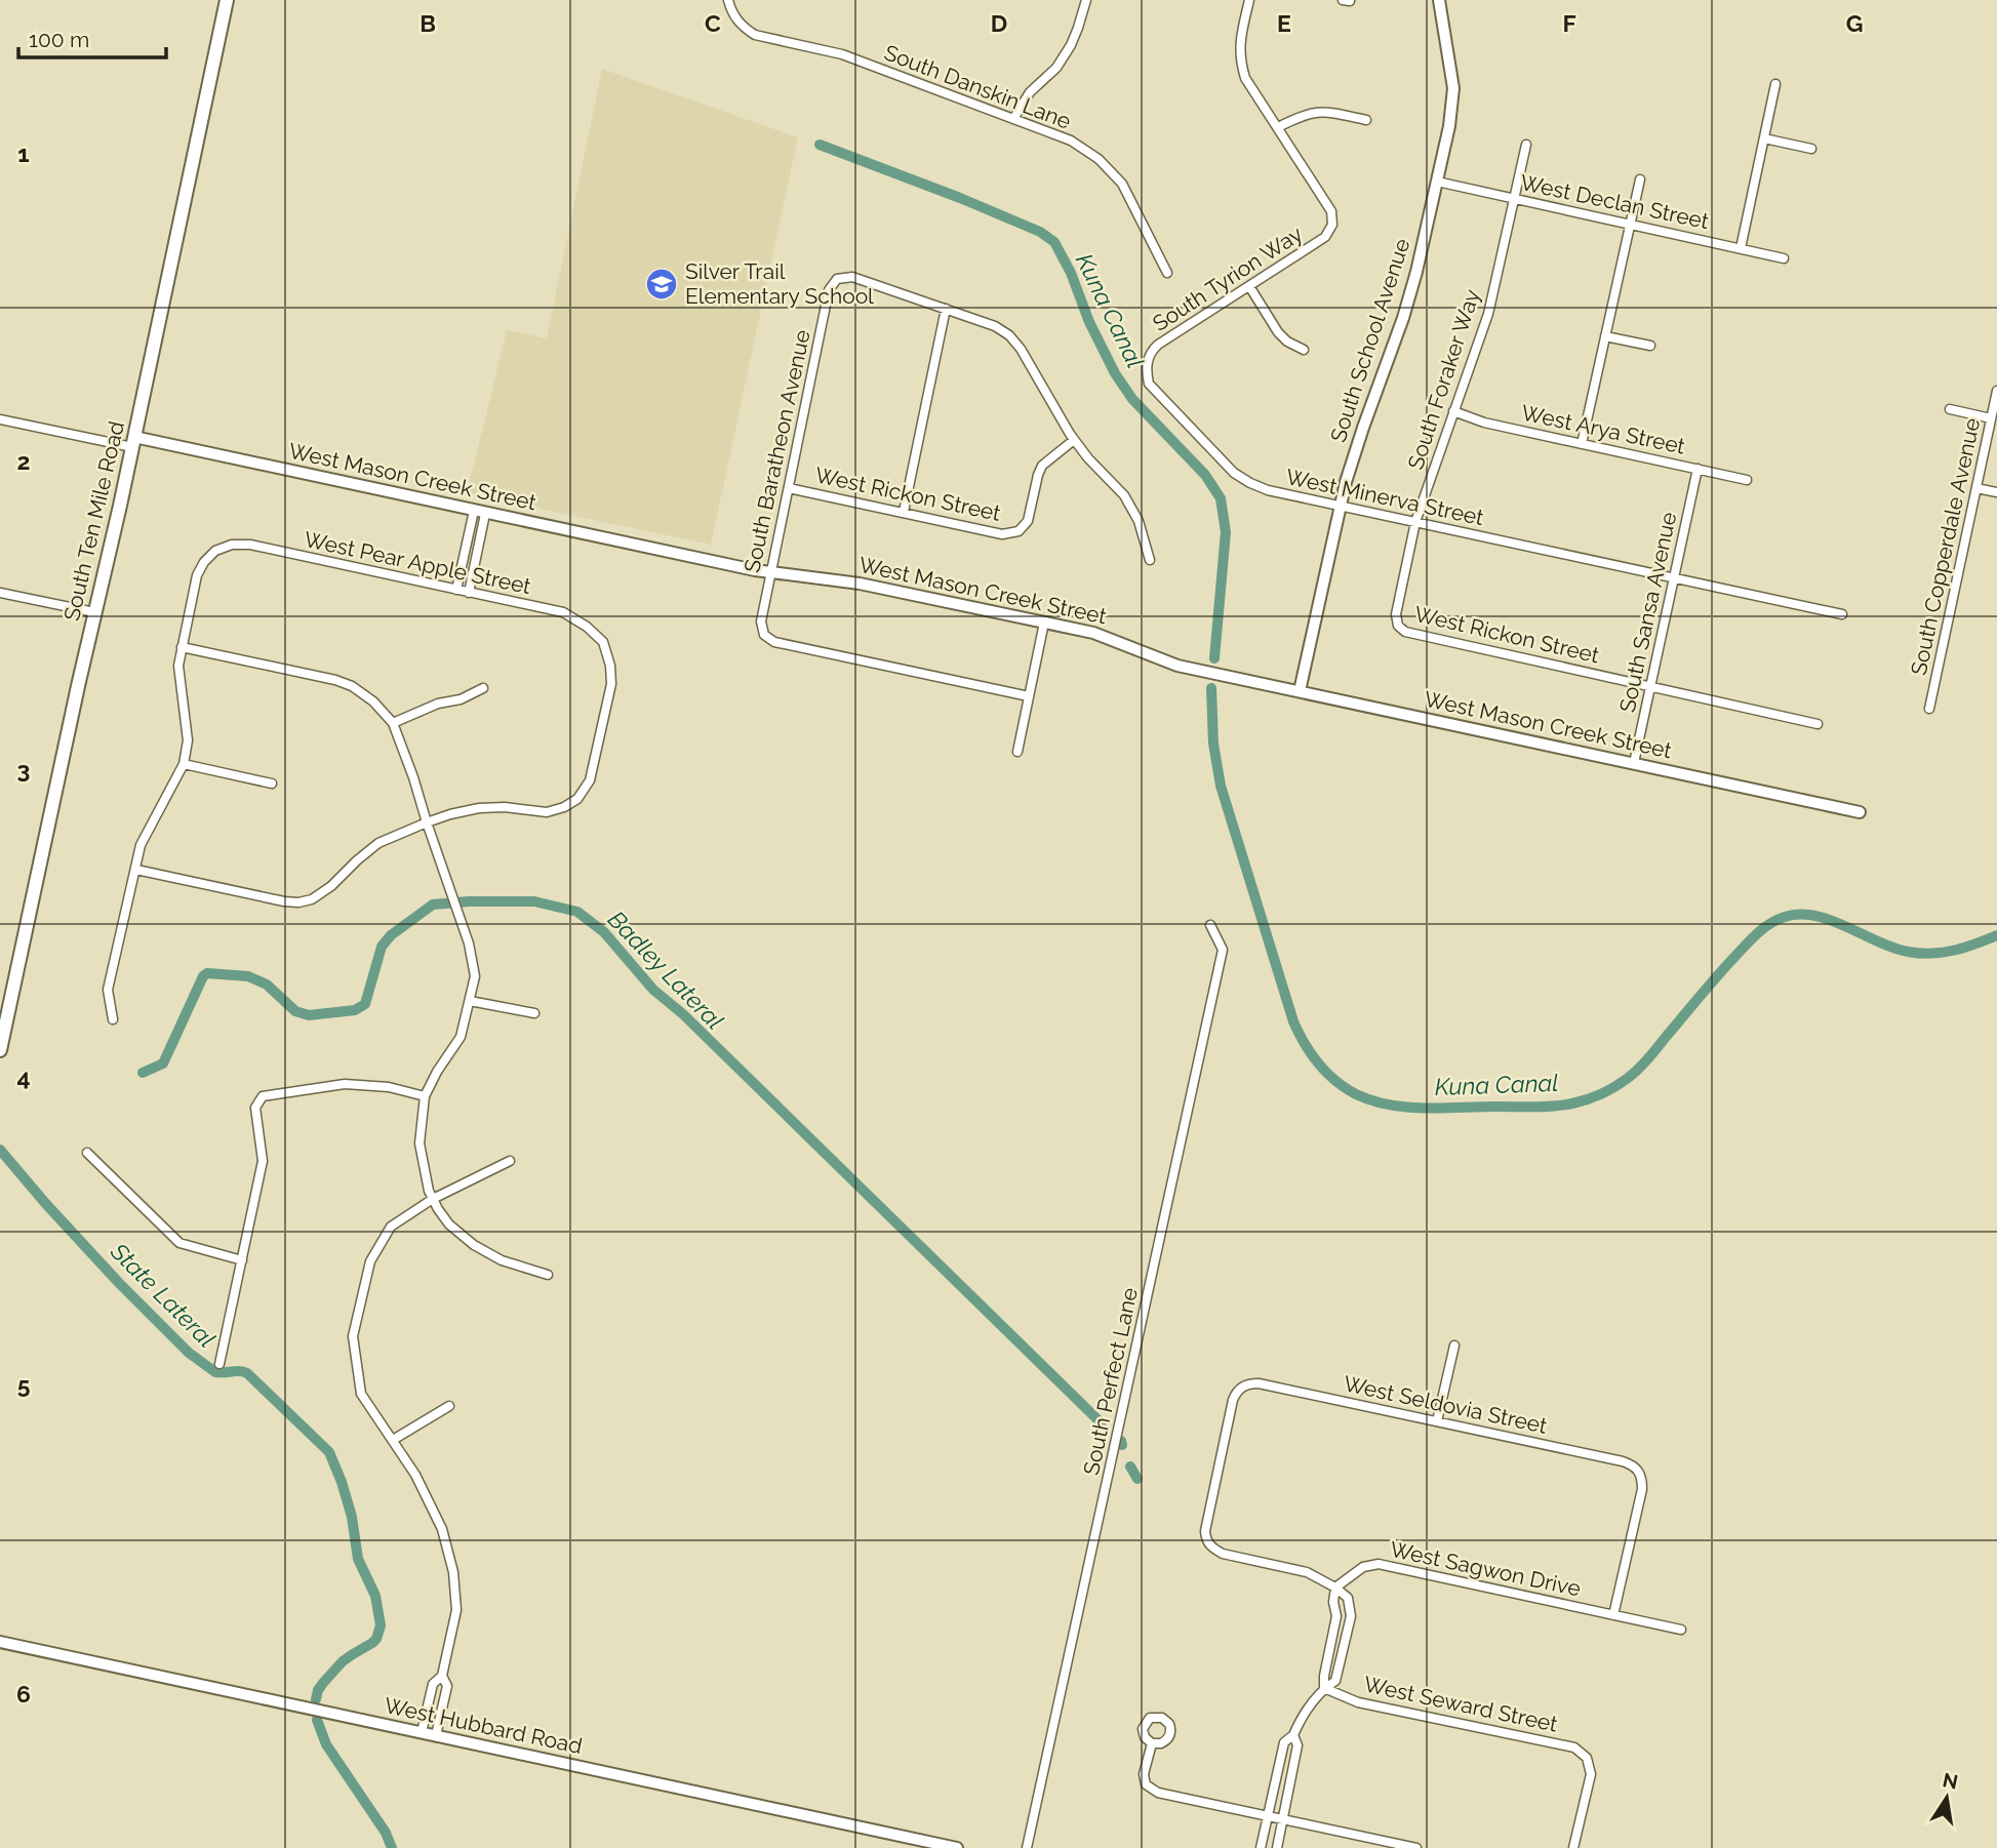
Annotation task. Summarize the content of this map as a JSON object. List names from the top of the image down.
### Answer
{
  "streets": {
    "main road": ["South Ten Mile Road"],
    "street": [
      "South Danskin Lane",
      "West Declan Street",
      "South Tyrion Way",
      "South School Avenue",
      "South Foraker Way",
      "West Arya Street",
      "South Baratheon Avenue",
      "West Mason Creek Street",
      "West Rickon Street",
      "West Minerva Street",
      "South Copperdale Avenue",
      "West Pear Apple Street",
      "South Sansa Avenue",
      "South Perfect Lane",
      "West Seldovia Street",
      "West Sagwon Drive",
      "West Seward Street",
      "West Hubbard Road"
    ]
  },
  "crossings": [
    ["West Declan Street", "South School Avenue"],
    ["West Declan Street", "South Foraker Way"],
    ["South Tyrion Way", "West Minerva Street"],
    ["South School Avenue", "West Mason Creek Street"],
    ["South School Avenue", "West Minerva Street"],
    ["South Foraker Way", "West Arya Street"],
    ["South Foraker Way", "West Rickon Street"],
    ["South Foraker Way", "West Minerva Street"],
    ["West Arya Street", "South Sansa Avenue"],
    ["South Baratheon Avenue", "West Mason Creek Street"],
    ["South Baratheon Avenue", "West Rickon Street"],
    ["West Mason Creek Street", "South Ten Mile Road"],
    ["West Mason Creek Street", "South Sansa Avenue"],
    ["West Rickon Street", "South Sansa Avenue"],
    ["West Minerva Street", "South Sansa Avenue"],
    ["West Seldovia Street", "West Sagwon Drive"]
  ],
  "water": ["Kuna Canal", "Badley Lateral", "State Lateral"],
  "places": {
    "school or university": ["Silver Trail Elementary School"]
  },
  "scale_bar": "100 m",
  "north": "top",
  "grid": {
    "columns": [
      "B",
      "C",
      "D",
      "E",
      "F",
      "G"
    ],
    "rows": [
      "1",
      "2",
      "3",
      "4",
      "5",
      "6"
    ]
  }
}
